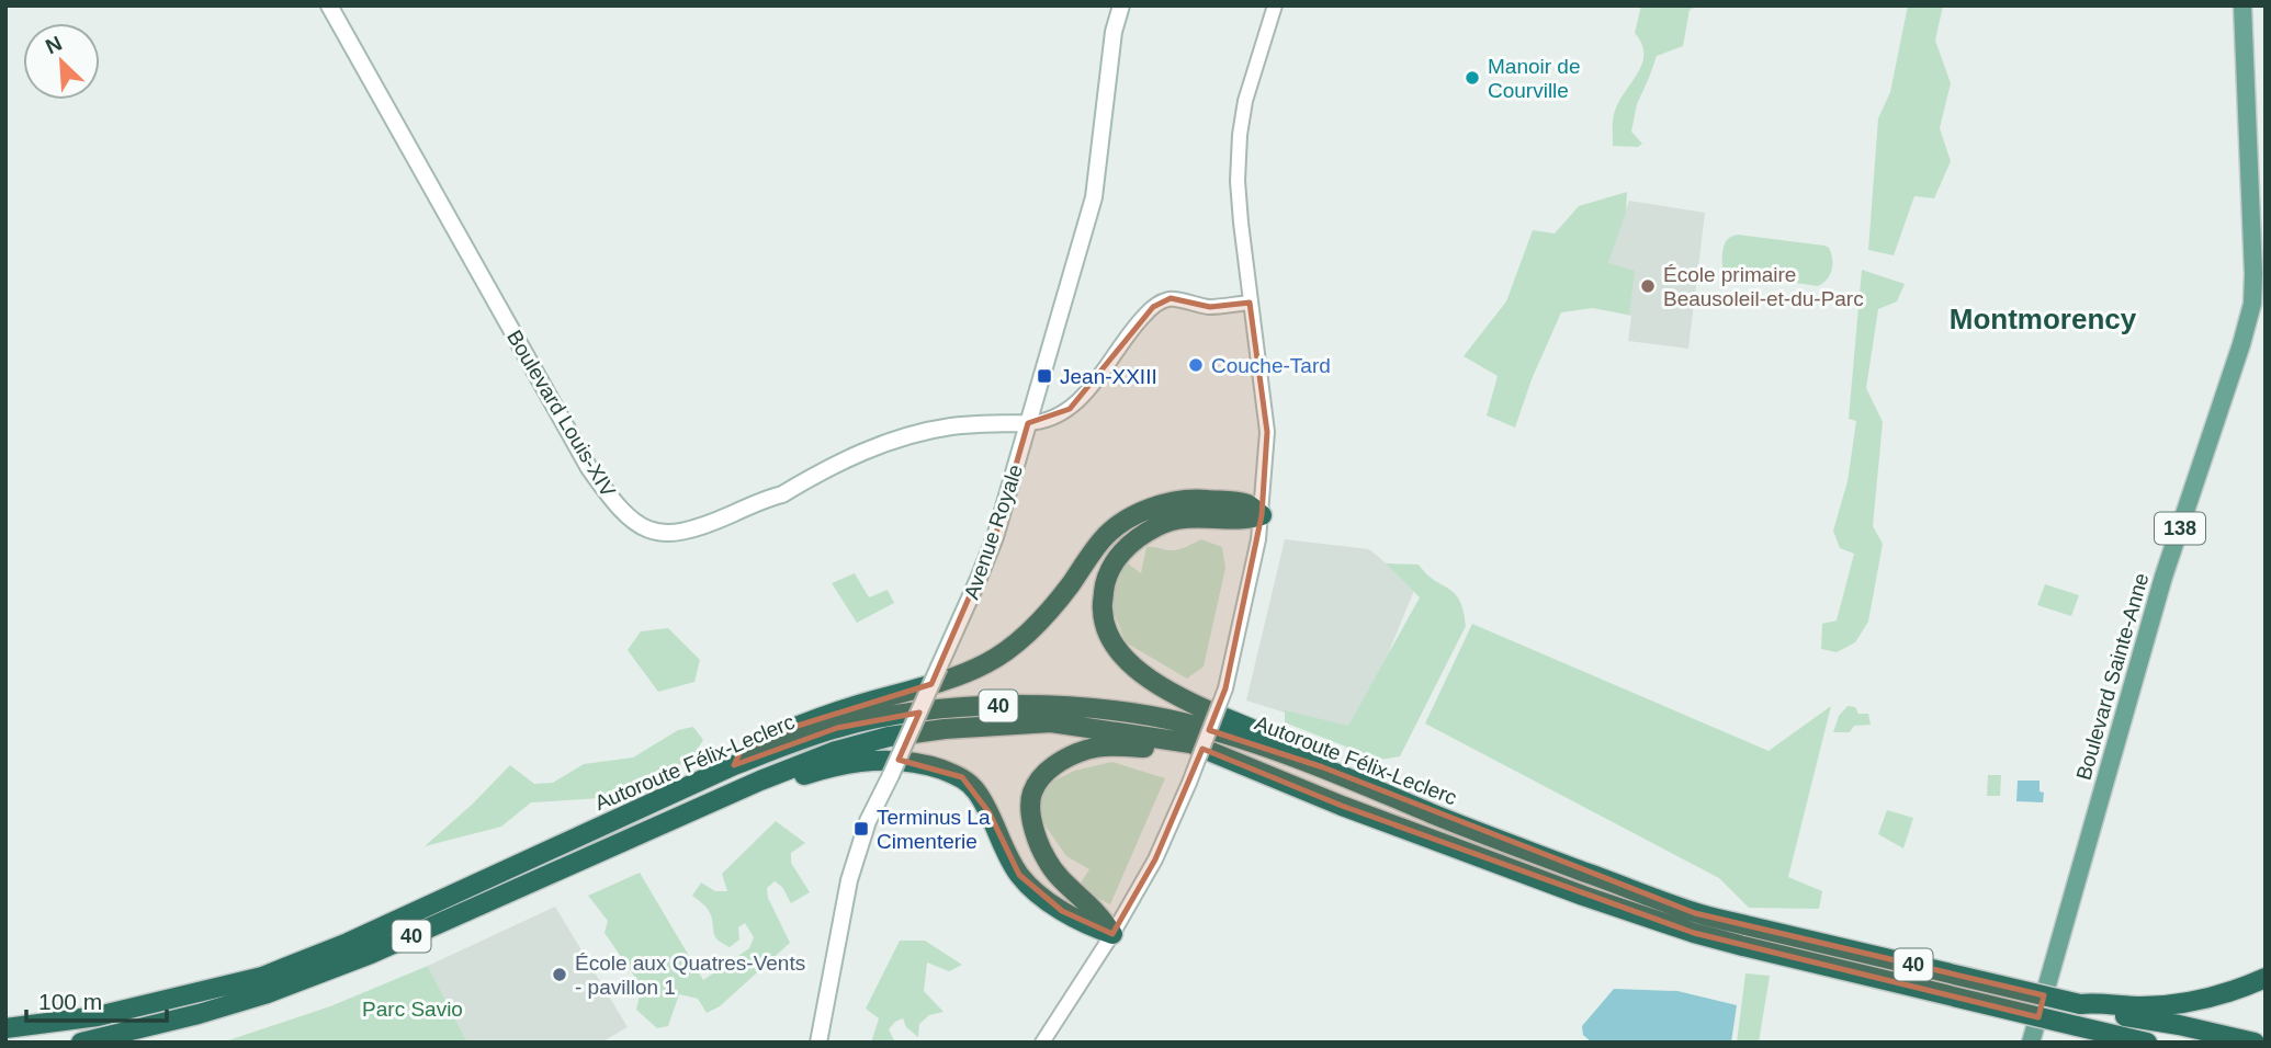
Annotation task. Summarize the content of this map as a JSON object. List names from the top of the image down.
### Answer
{
  "streets": {
    "highway": ["40", "Autoroute Félix-Leclerc"],
    "main road": [
      "Boulevard Louis-XIV",
      "138",
      "Avenue Royale",
      "Boulevard Sainte-Anne"
    ]
  },
  "crossings": [
    ["Boulevard Louis-XIV", "Avenue Royale"],
    ["40", "Autoroute Félix-Leclerc"]
  ],
  "districts": ["Montmorency"],
  "parks": ["Parc Savio"],
  "places": {
    "other": [
      "Manoir de Courville",
      "École primaire Beausoleil-et-du-Parc",
      "Couche-Tard",
      "École aux Quatres-Vents - pavillon 1"
    ],
    "transit": ["Jean-XXIII", "Terminus La Cimenterie"]
  },
  "scale_bar": "100 m",
  "north": "top left"
}
